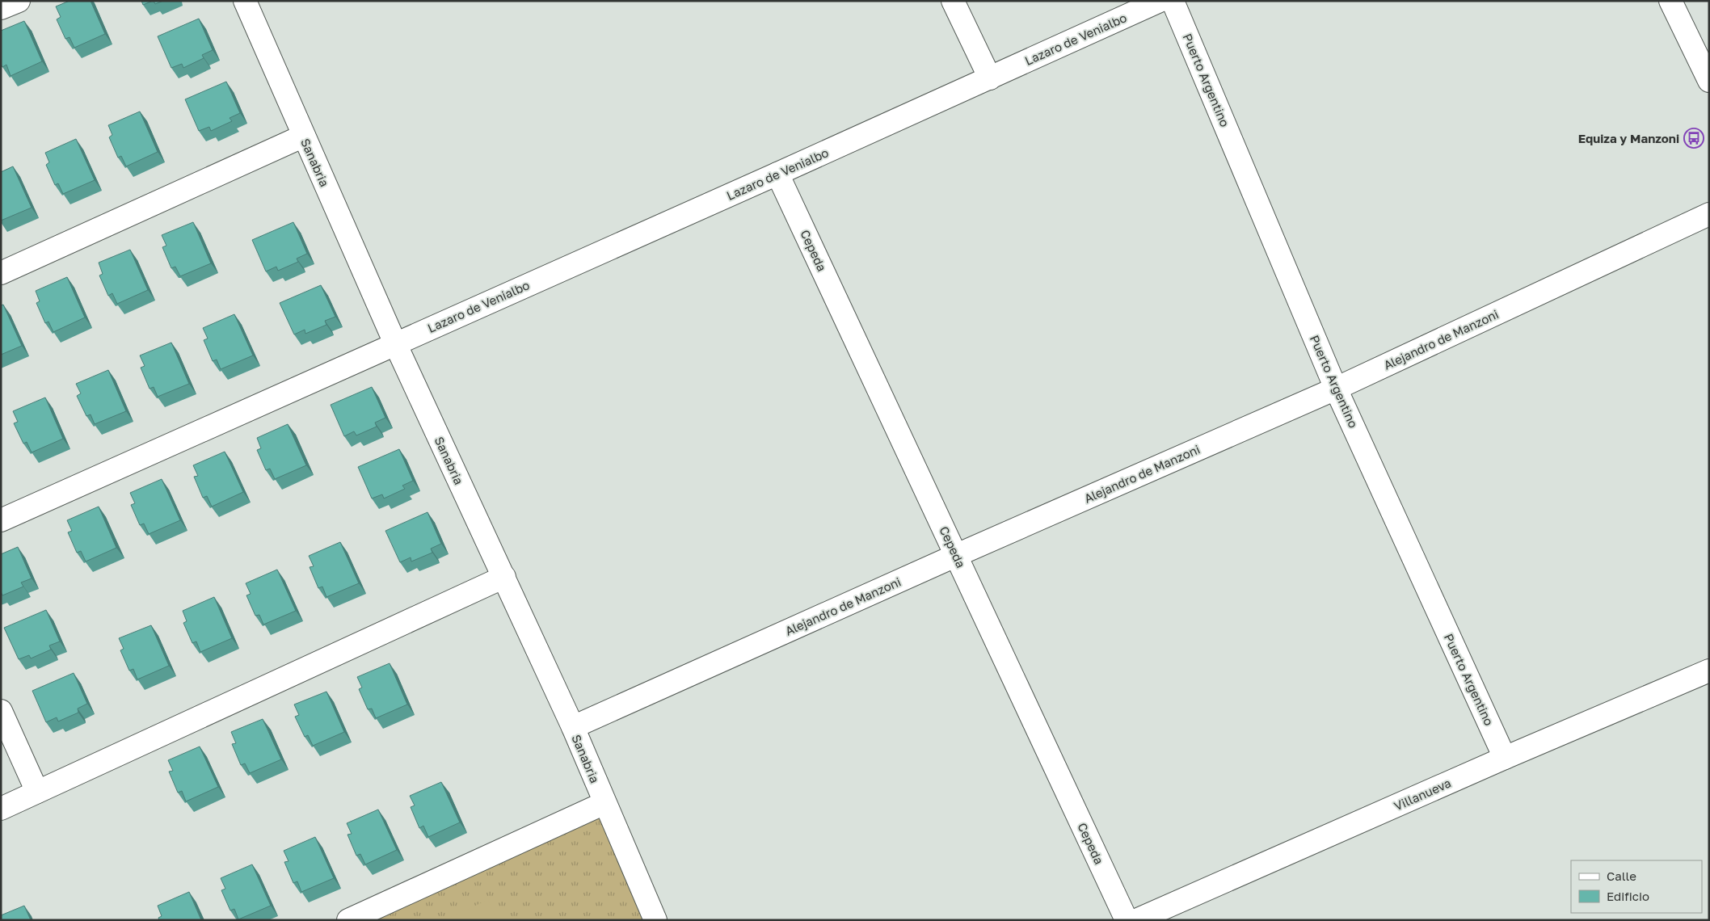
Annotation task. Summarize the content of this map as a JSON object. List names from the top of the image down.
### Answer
{
  "streets": {
    "street": [
      "Lazaro de Venialbo",
      "Puerto Argentino",
      "Sanabria",
      "Cepeda",
      "Alejandro de Manzoni",
      "Villanueva"
    ]
  },
  "crossings": [
    ["Lazaro de Venialbo", "Sanabria"],
    ["Lazaro de Venialbo", "Cepeda"],
    ["Puerto Argentino", "Alejandro de Manzoni"],
    ["Puerto Argentino", "Villanueva"],
    ["Sanabria", "Alejandro de Manzoni"],
    ["Cepeda", "Alejandro de Manzoni"]
  ],
  "places": {
    "bus stop": ["Equiza y Manzoni"]
  },
  "legend": ["Calle", "Edificio"]
}
